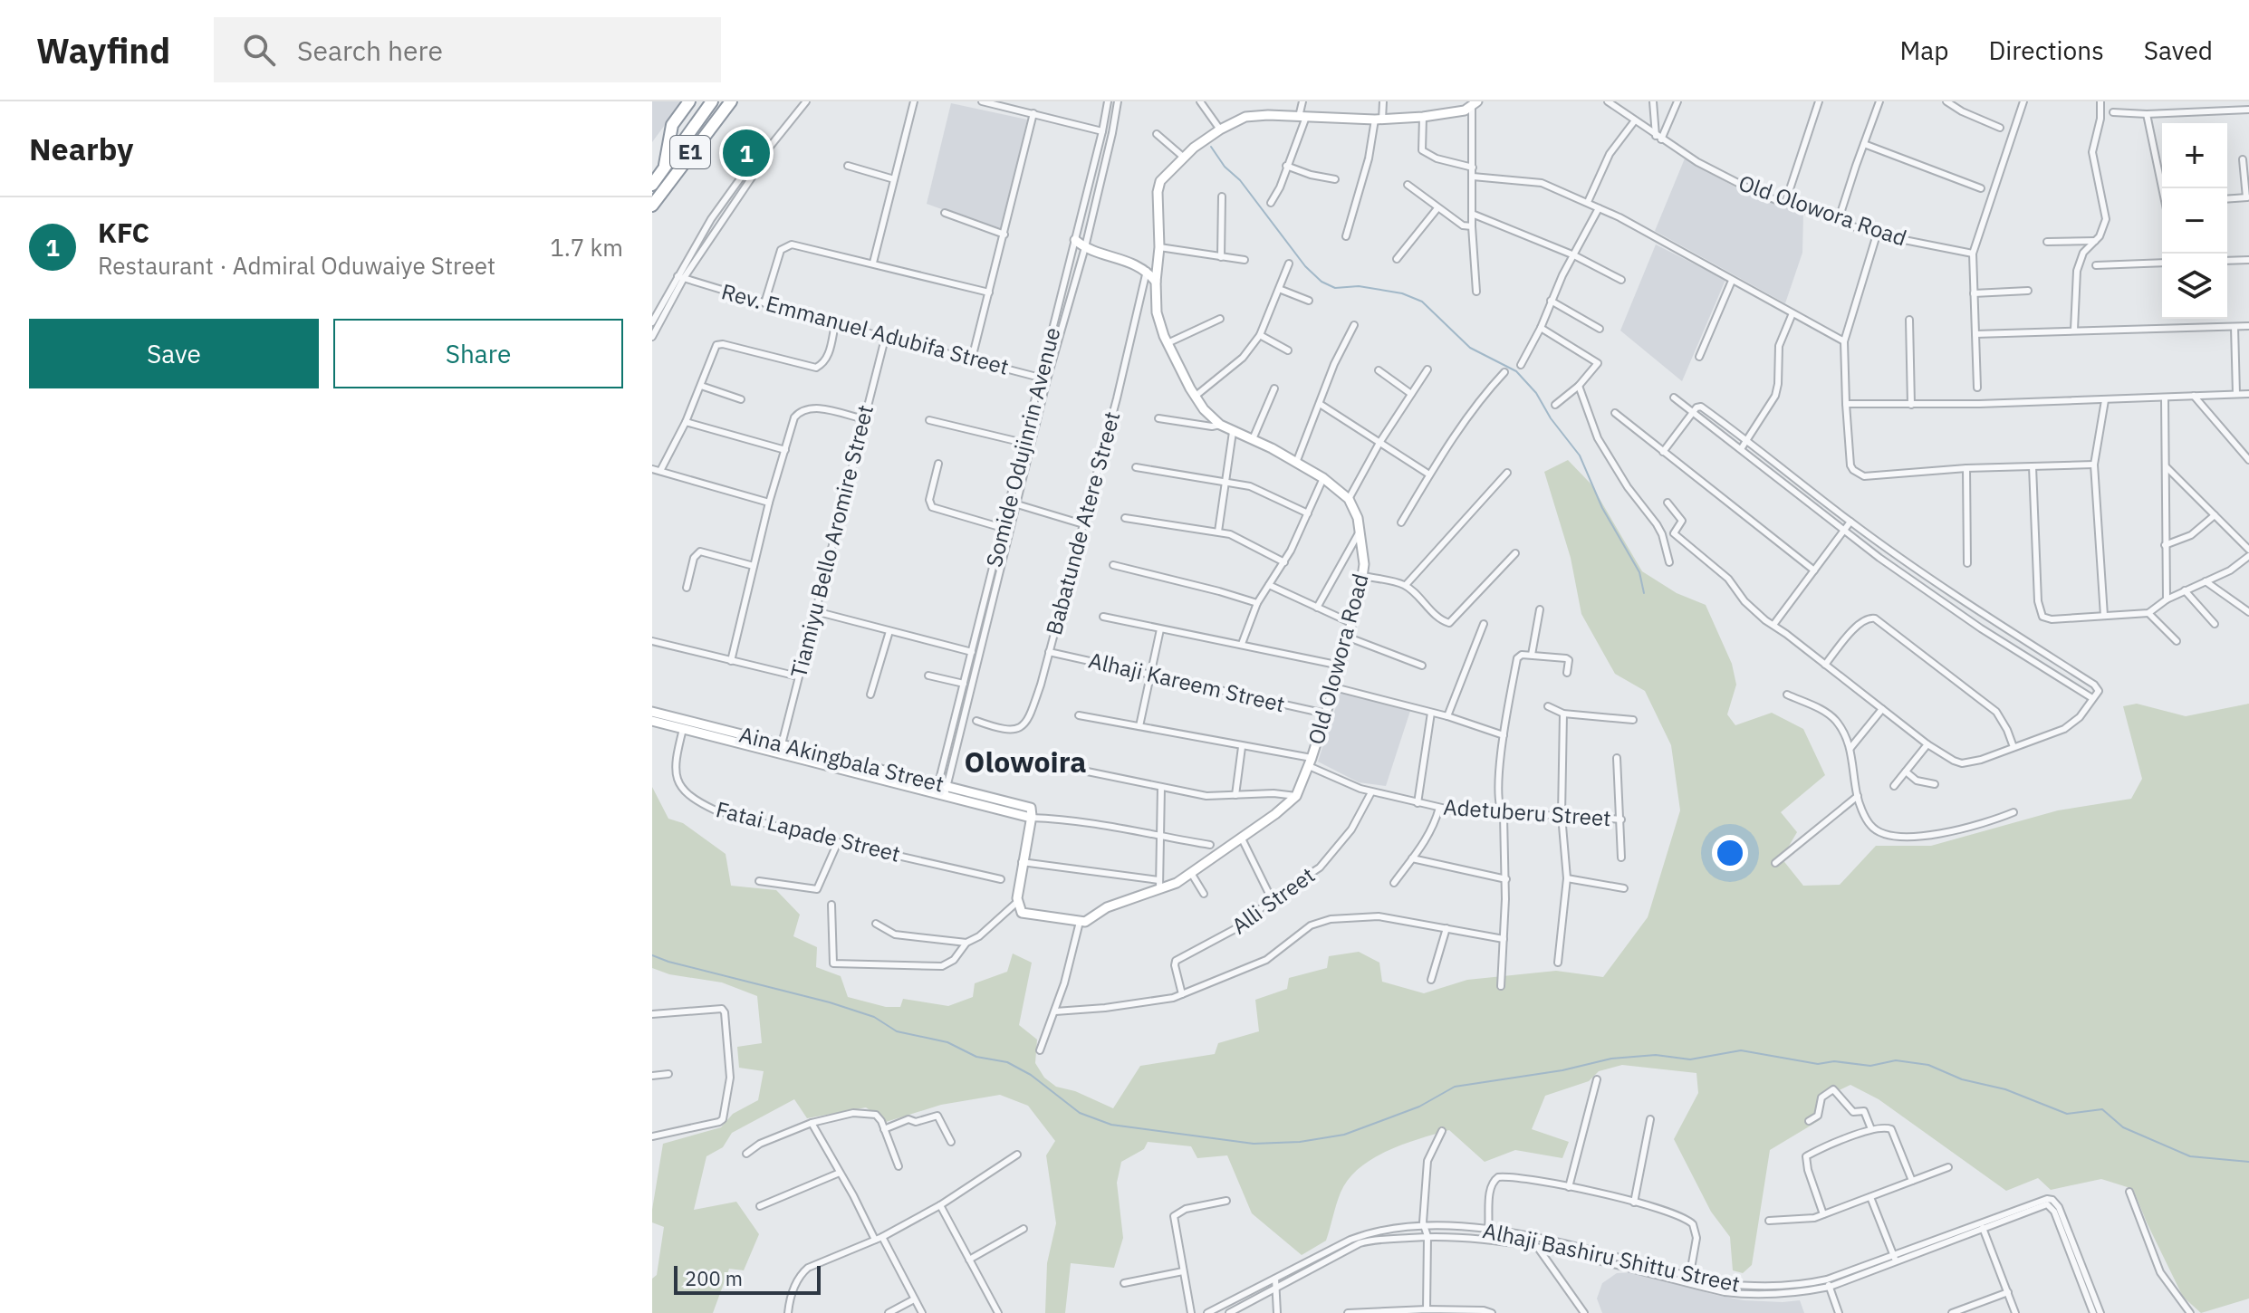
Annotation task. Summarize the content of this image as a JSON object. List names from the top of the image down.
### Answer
{
  "streets": {
    "highway": ["E1"],
    "street": [
      "Old Olowora Road",
      "Rev. Emmanuel Adubifa Street",
      "Somide Odujinrin Avenue",
      "Babatunde Atere Street",
      "Tiamiyu Bello Aromire Street",
      "Alhaji Kareem Street",
      "Aina Akingbala Street",
      "Adetuberu Street",
      "Fatai Lapade Street",
      "Alli Street",
      "Alhaji Bashiru Shittu Street"
    ]
  },
  "crossings": [
    ["Old Olowora Road", "Alhaji Kareem Street"],
    ["Old Olowora Road", "Adetuberu Street"],
    ["Rev. Emmanuel Adubifa Street", "Somide Odujinrin Avenue"],
    ["Rev. Emmanuel Adubifa Street", "Tiamiyu Bello Aromire Street"],
    ["Somide Odujinrin Avenue", "Aina Akingbala Street"],
    ["Babatunde Atere Street", "Alhaji Kareem Street"],
    ["Tiamiyu Bello Aromire Street", "Aina Akingbala Street"],
    ["Aina Akingbala Street", "Fatai Lapade Street"],
    ["Adetuberu Street", "Alli Street"]
  ],
  "districts": ["Olowoira"],
  "scale_bar": "200 m",
  "page": {
    "header": "Wayfind",
    "search": "Search here",
    "nav": ["Map", "Directions", "Saved"],
    "heading": "Nearby",
    "map_buttons": ["+", "−"],
    "pins": "1",
    "list": [
      {
        "mark": "1",
        "name": "KFC",
        "note": "Restaurant · Admiral Oduwaiye Street",
        "value": "1.7 km"
      }
    ],
    "buttons": ["Save", "Share"],
    "scale": "200 m"
  }
}
